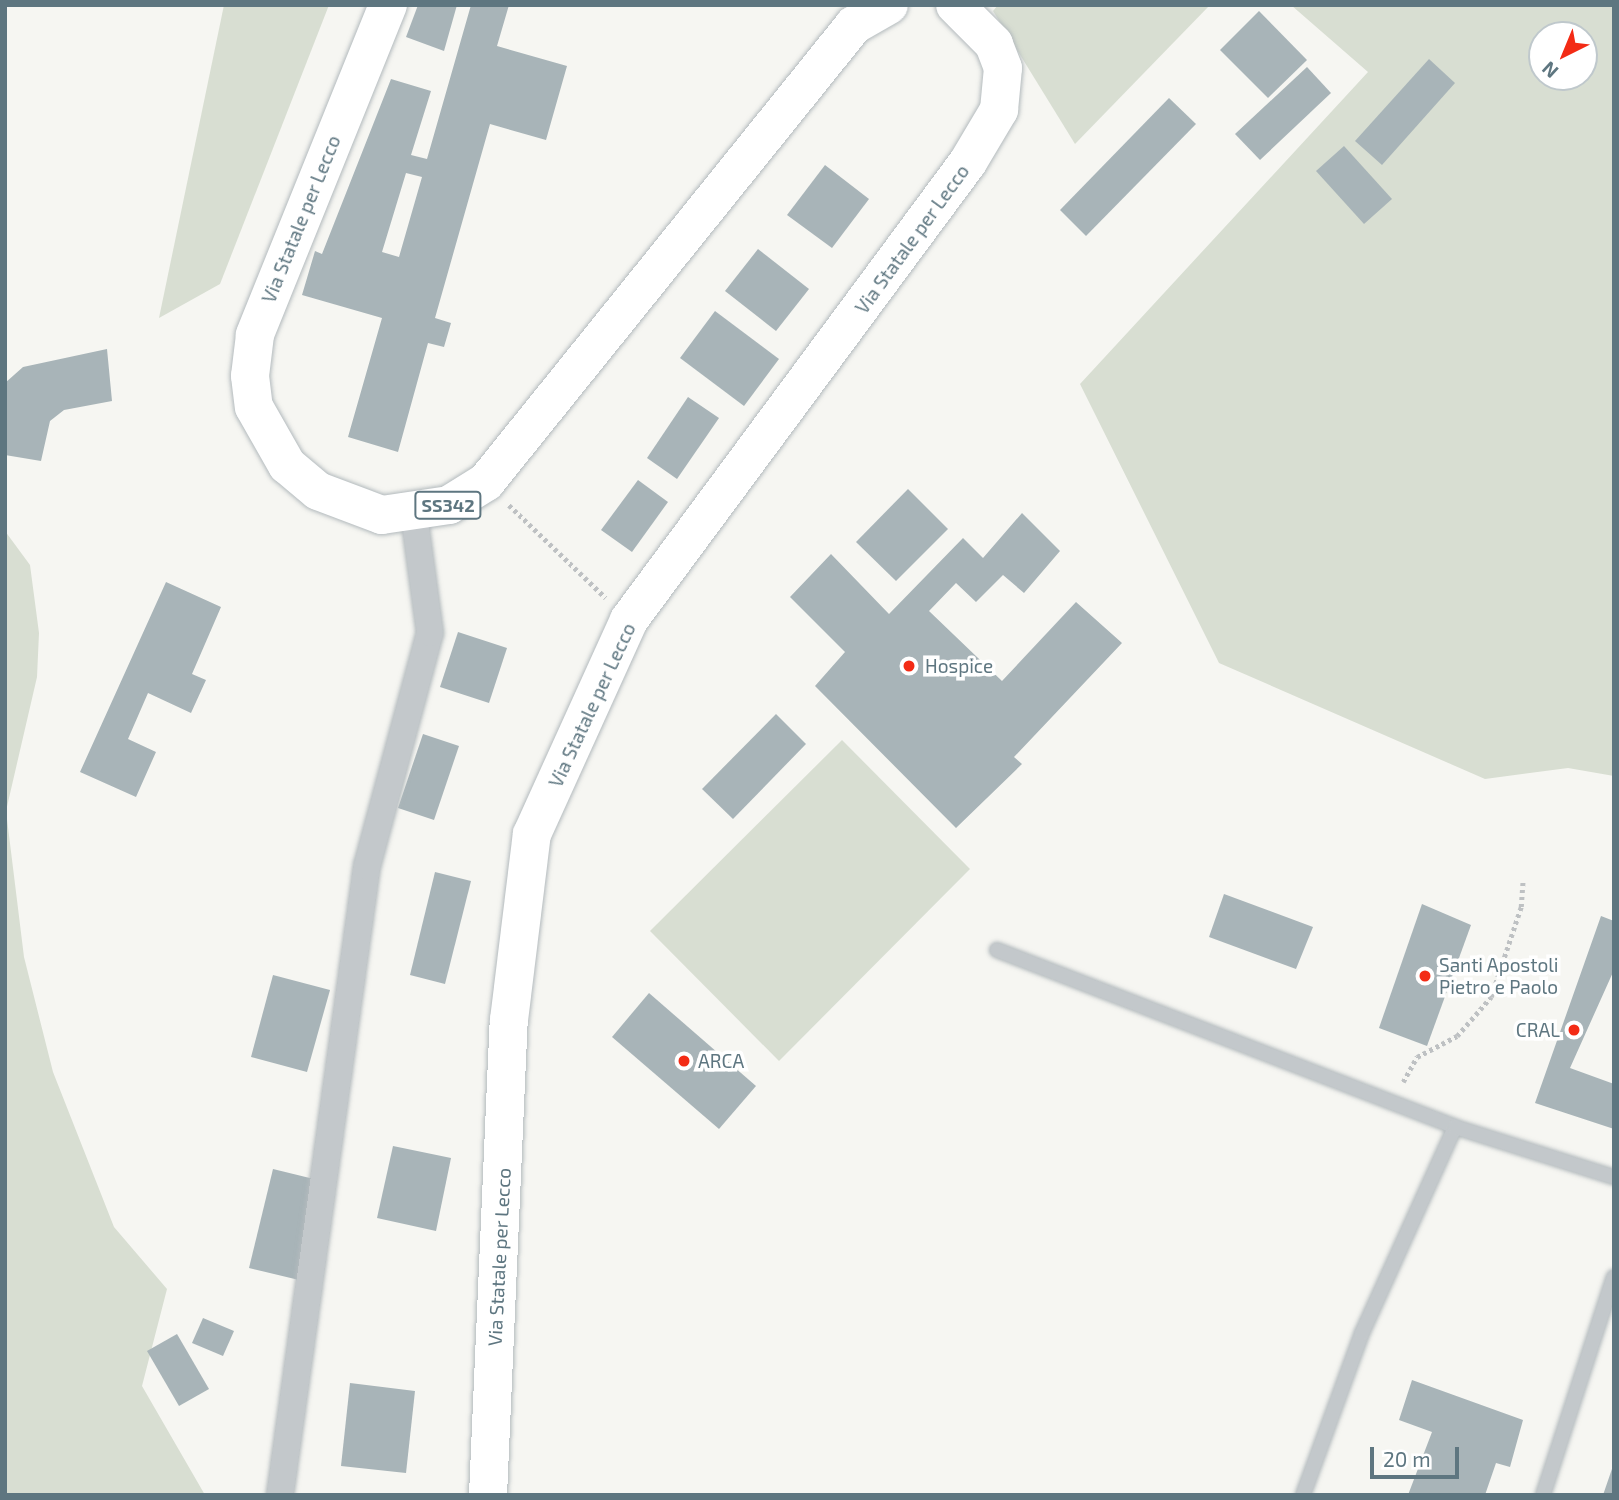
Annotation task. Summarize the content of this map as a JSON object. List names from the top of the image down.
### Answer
{
  "streets": {
    "main road": ["Via Statale per Lecco", "SS342"]
  },
  "places": [
    "Hospice",
    "Santi Apostoli Pietro e Paolo",
    "CRAL",
    "ARCA"
  ],
  "scale_bar": "20 m",
  "north": "bottom left"
}
